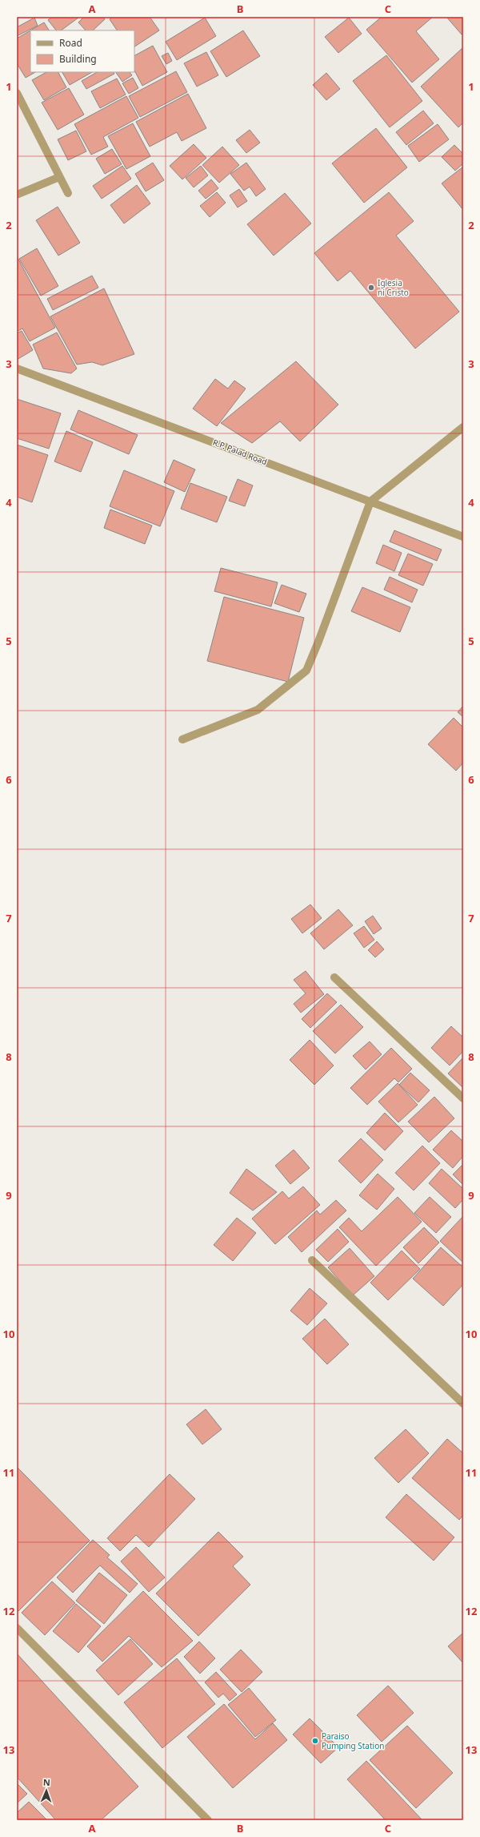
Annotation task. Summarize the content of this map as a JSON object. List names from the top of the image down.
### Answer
{
  "streets": {
    "street": ["R.P. Palad Road"]
  },
  "places": ["Iglesia ni Cristo", "Paraiso Pumping Station"],
  "legend": ["Road", "Building"],
  "north": "top",
  "grid": {
    "columns": ["A", "B", "C"],
    "rows": [
      "1",
      "2",
      "3",
      "4",
      "5",
      "6",
      "7",
      "8",
      "9",
      "10",
      "11",
      "12",
      "13"
    ]
  }
}
